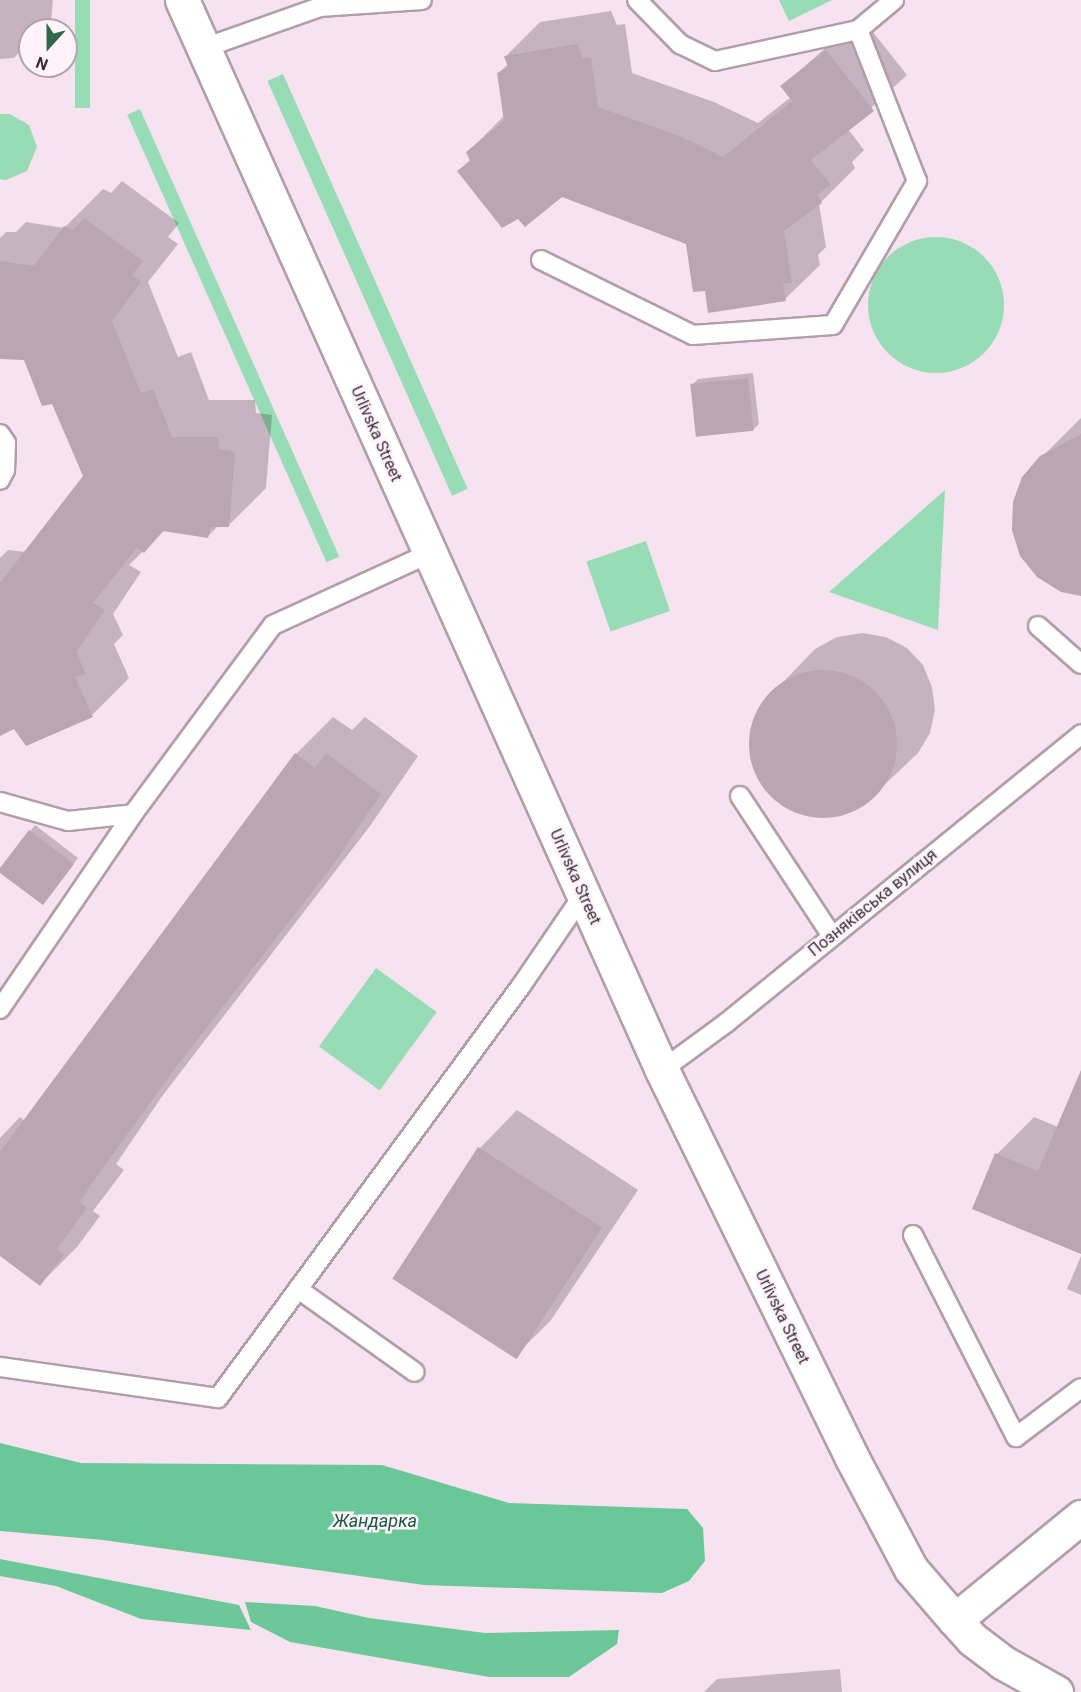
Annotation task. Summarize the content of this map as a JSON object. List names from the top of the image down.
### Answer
{
  "streets": {
    "street": ["Urlivska Street"],
    "lane": ["Позняківська вулиця"]
  },
  "crossings": [
    ["Urlivska Street", "Позняківська вулиця"]
  ],
  "water": ["Жандарка"],
  "north": "bottom"
}
